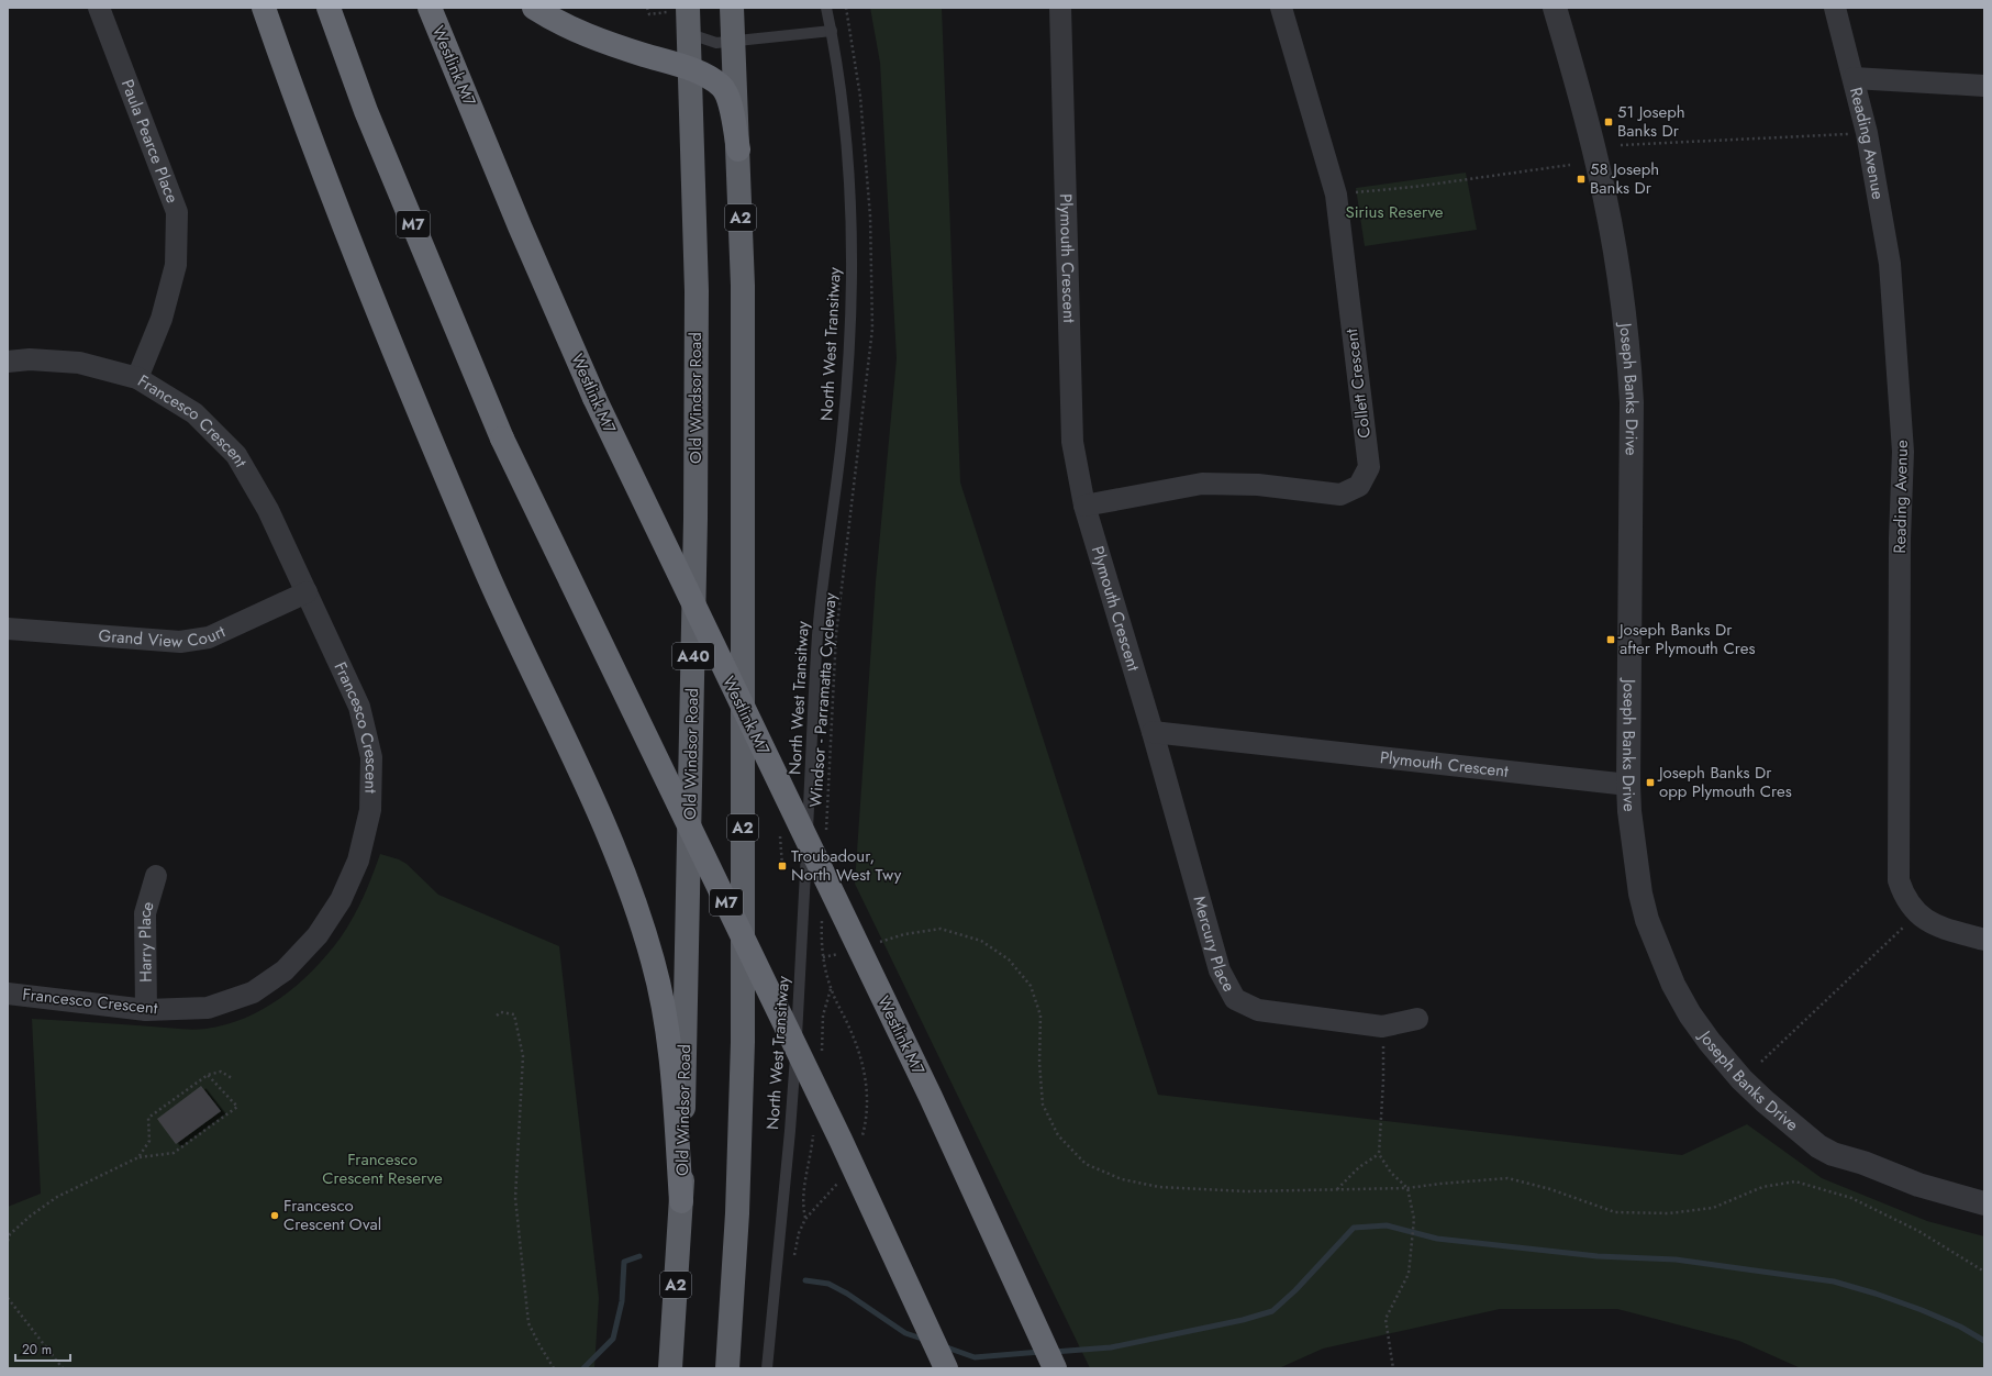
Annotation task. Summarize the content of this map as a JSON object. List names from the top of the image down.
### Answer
{
  "streets": {
    "highway": [
      "Westlink M7",
      "A2",
      "M7",
      "Old Windsor Road",
      "A40"
    ],
    "street": [
      "Paula Pearce Place",
      "Reading Avenue",
      "Plymouth Crescent",
      "Collett Crescent",
      "Joseph Banks Drive",
      "Francesco Crescent",
      "Grand View Court",
      "Harry Place",
      "Mercury Place"
    ],
    "lane": ["North West Transitway"],
    "path": ["Windsor - Parramatta Cycleway"]
  },
  "crossings": [
    ["Paula Pearce Place", "Francesco Crescent"],
    ["Plymouth Crescent", "Collett Crescent"],
    ["Plymouth Crescent", "Joseph Banks Drive"],
    ["Plymouth Crescent", "Mercury Place"],
    ["Francesco Crescent", "Grand View Court"],
    ["Francesco Crescent", "Harry Place"]
  ],
  "parks": ["Sirius Reserve", "Francesco Crescent Reserve"],
  "places": {
    "transit": [
      "51 Joseph Banks Dr",
      "58 Joseph Banks Dr",
      "Joseph Banks Dr after Plymouth Cres",
      "Joseph Banks Dr opp Plymouth Cres",
      "Troubadour, North West Twy"
    ],
    "other": ["Francesco Crescent Oval"]
  },
  "scale_bar": "20 m"
}
